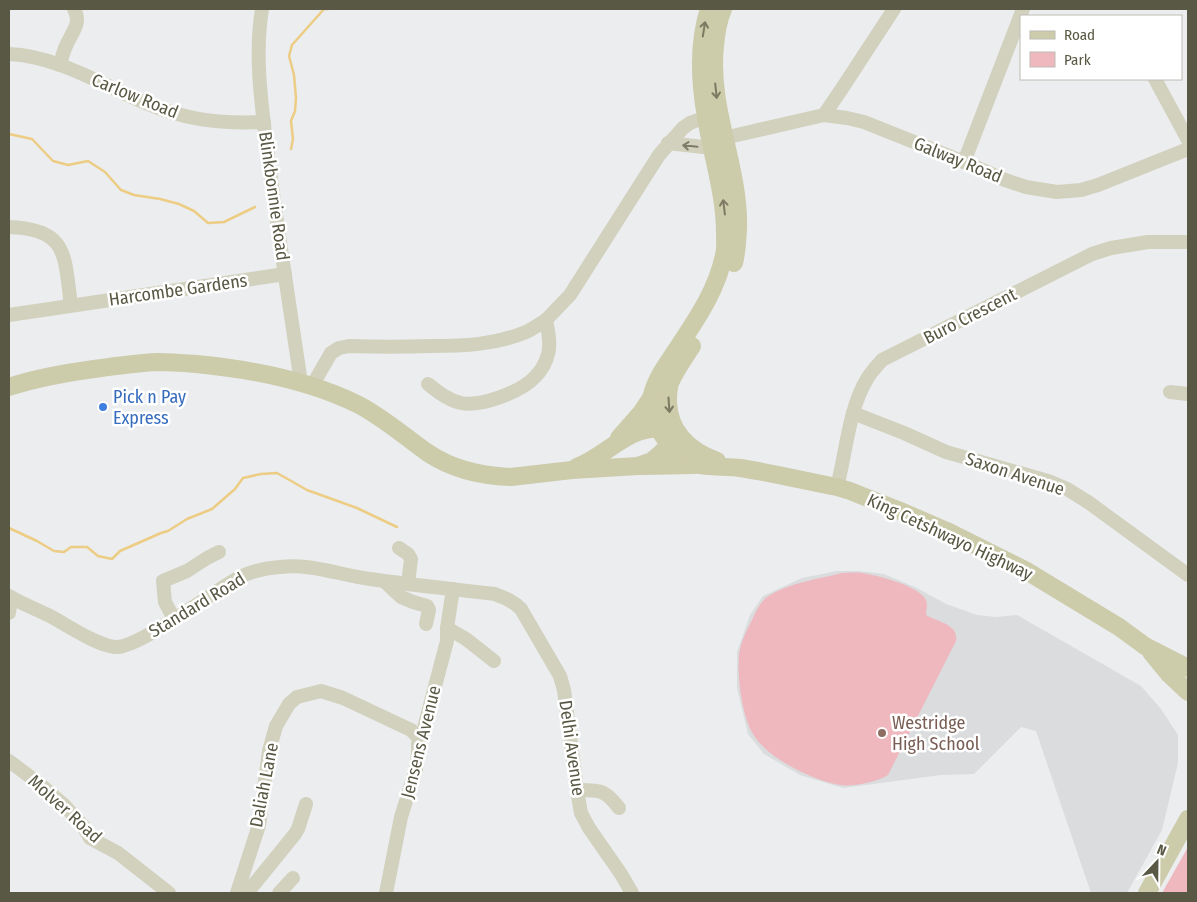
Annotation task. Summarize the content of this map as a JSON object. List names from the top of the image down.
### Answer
{
  "streets": {
    "main road": ["King Cetshwayo Highway"],
    "street": [
      "Carlow Road",
      "Galway Road",
      "Blinkbonnie Road",
      "Harcombe Gardens",
      "Buro Crescent",
      "Saxon Avenue",
      "Standard Road",
      "Jensens Avenue",
      "Delhi Avenue",
      "Daliah Lane",
      "Molver Road"
    ]
  },
  "crossings": [
    ["Carlow Road", "Blinkbonnie Road"],
    ["Blinkbonnie Road", "Harcombe Gardens"],
    ["Buro Crescent", "Saxon Avenue"],
    ["Buro Crescent", "King Cetshwayo Highway"],
    ["Standard Road", "Jensens Avenue"],
    ["Standard Road", "Delhi Avenue"],
    ["Jensens Avenue", "Daliah Lane"]
  ],
  "places": ["Pick n Pay Express", "Westridge High School"],
  "legend": ["Road", "Park"],
  "north": "top"
}
